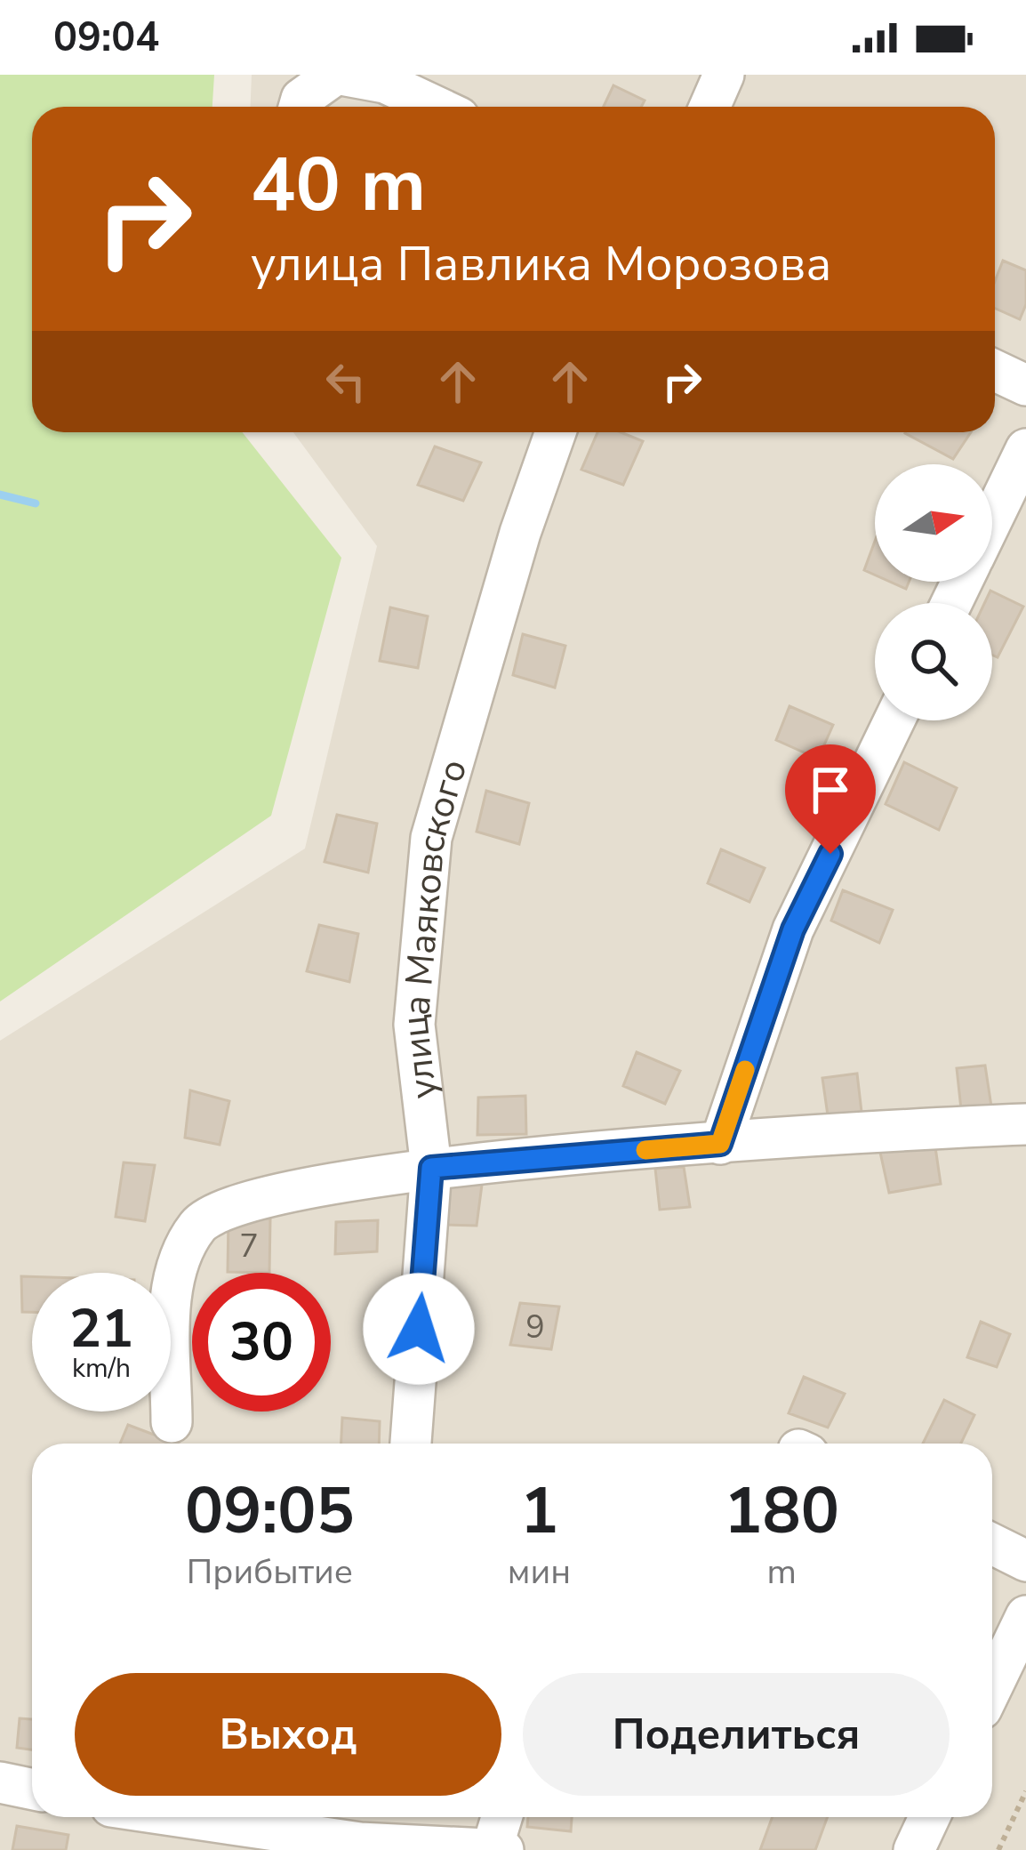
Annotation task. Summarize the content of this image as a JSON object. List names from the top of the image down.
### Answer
{
  "streets": {
    "street": ["улица Маяковского"]
  },
  "house_numbers": ["7", "9"],
  "north": "right",
  "page": {
    "status": "09:04",
    "turn": ["40 m", "улица Павлика Морозова"],
    "speed": "21 km/h",
    "limit": "30",
    "eta": [
      "09:05",
      "Прибытие",
      "1",
      "мин",
      "180",
      "m"
    ],
    "buttons": ["Выход", "Поделиться"]
  }
}
